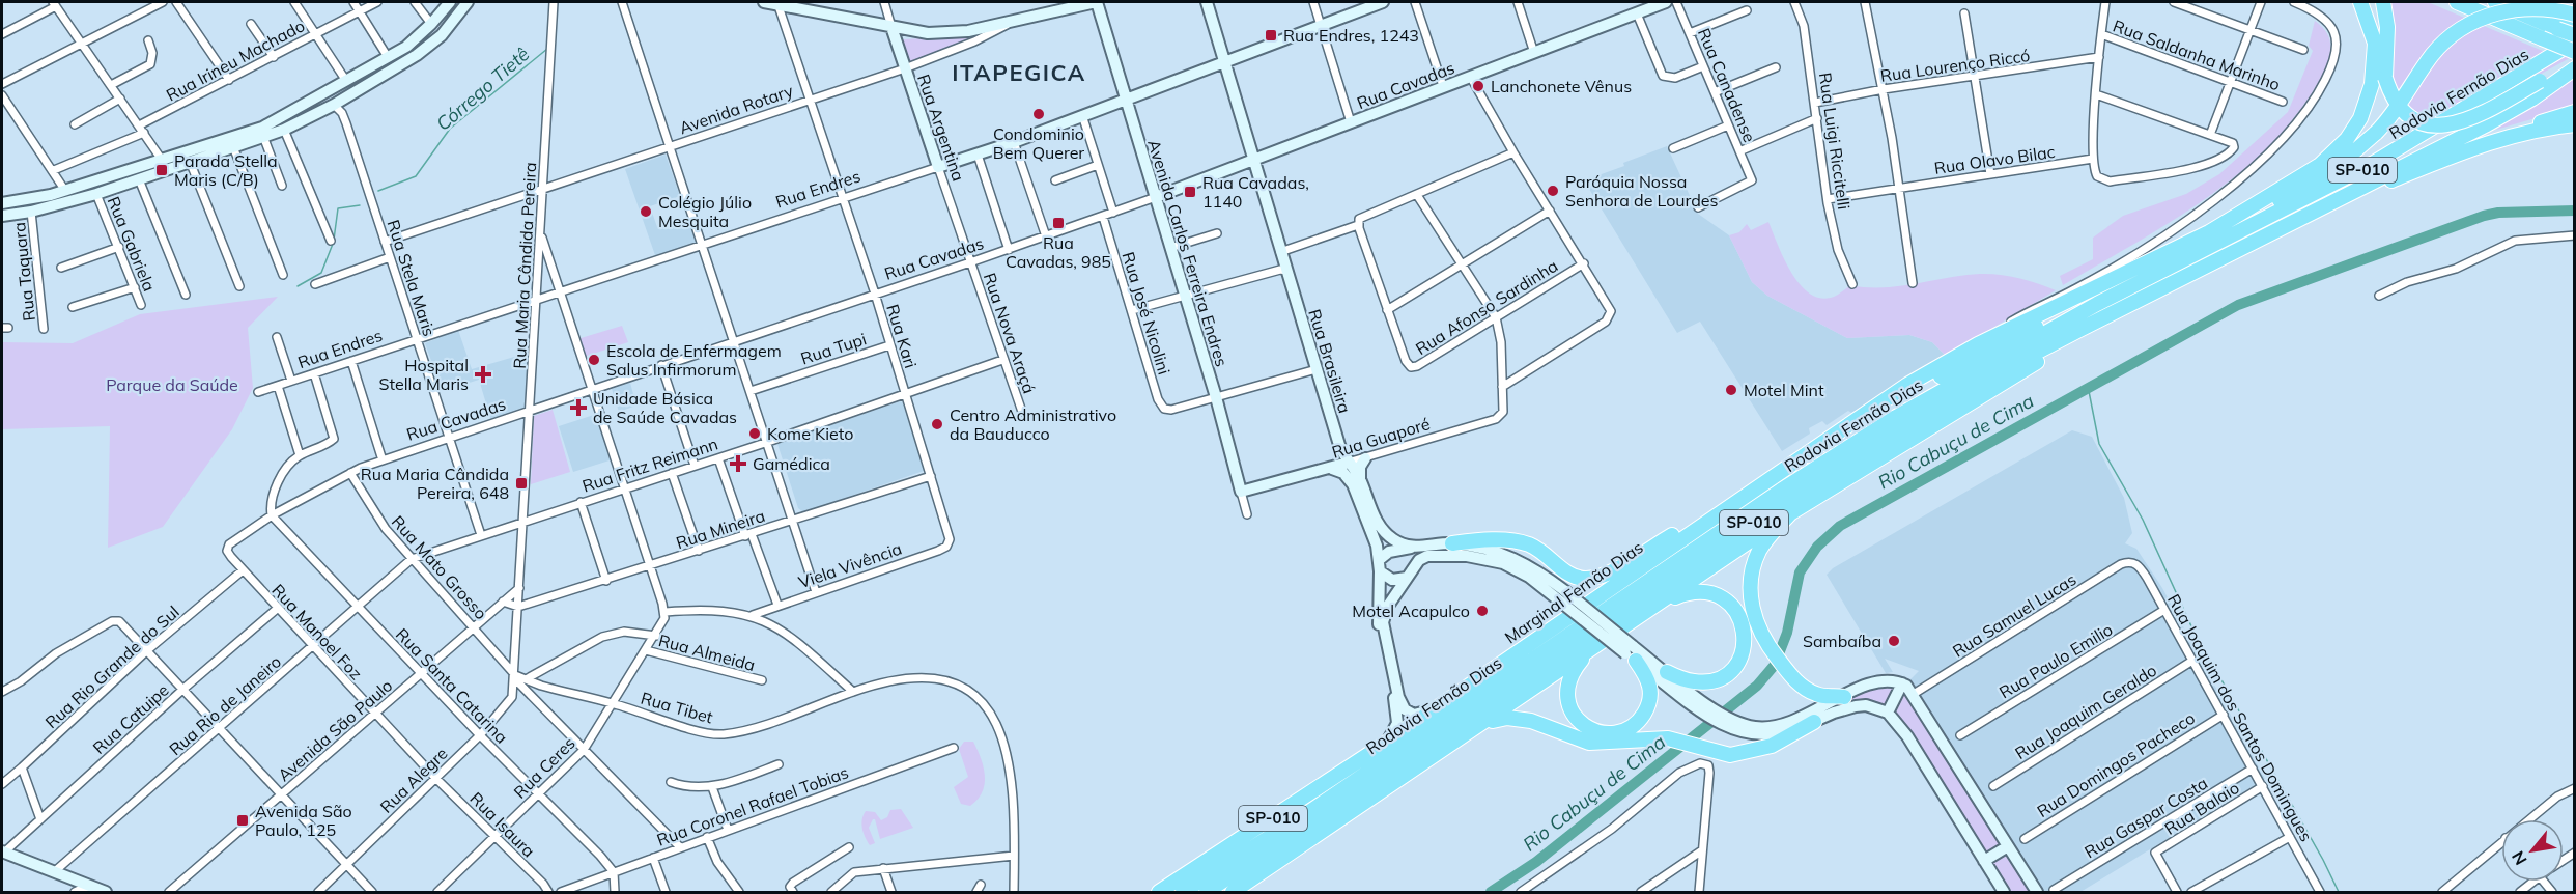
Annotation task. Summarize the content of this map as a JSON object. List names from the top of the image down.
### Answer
{
  "streets": {
    "highway": ["Rodovia Fernão Dias", "SP-010", "Marginal Fernão Dias"],
    "main road": [
      "Rua Cavadas",
      "Rua Argentina",
      "Rua Endres",
      "Avenida Carlos Ferreira Endres",
      "Rua Brasileira",
      "Rua Guaporé"
    ],
    "street": [
      "Rua Saldanha Marinho",
      "Rua Irineu Machado",
      "Rua Lourenço Riccó",
      "Rua Canadense",
      "Avenida Rotary",
      "Rua Luigi Riccitelli",
      "Rua Olavo Bilac",
      "Rua Gabriela",
      "Rua Maria Cândida Pereira",
      "Rua Taquara",
      "Rua Stela Maris",
      "Rua Afonso Sardinha",
      "Rua José Nicolini",
      "Rua Nova Araçá",
      "Rua Kari",
      "Rua Tupi",
      "Rua Fritz Reimann",
      "Rua Mineira",
      "Viela Vivência",
      "Rua Mato Grosso",
      "Rua Samuel Lucas",
      "Rua Manoel Foz",
      "Rua Almeida",
      "Rua Paulo Emilio",
      "Rua Rio Grande do Sul",
      "Rua Santa Catarina",
      "Rua Rio de Janeiro",
      "Rua Tibet",
      "Rua Joaquim Geraldo",
      "Rua Joaquim dos Santos Domingues",
      "Rua Catuipe",
      "Avenida São Paulo",
      "Rua Domingos Pacheco",
      "Rua Ceres",
      "Rua Alegre",
      "Rua Coronel Rafael Tobias",
      "Rua Balaio",
      "Rua Gaspar Costa",
      "Rua Isaura"
    ]
  },
  "crossings": [
    ["Rua Lourenço Riccó", "Rua Luigi Riccitelli"],
    ["Rua Cavadas", "Rua Argentina"],
    ["Rua Cavadas", "Avenida Carlos Ferreira Endres"],
    ["Rua Cavadas", "Rua Maria Cândida Pereira"],
    ["Rua Cavadas", "Rua Stela Maris"],
    ["Rua Cavadas", "Rua José Nicolini"],
    ["Rua Cavadas", "Rua Nova Araçá"],
    ["Rua Cavadas", "Rua Kari"],
    ["Rua Cavadas", "Rua Brasileira"],
    ["Rua Cavadas", "Rua Mato Grosso"],
    ["Rua Cavadas", "Rua Manoel Foz"],
    ["Rua Cavadas", "Rua Santa Catarina"],
    ["Avenida Rotary", "Rua Argentina"],
    ["Avenida Rotary", "Rua Maria Cândida Pereira"],
    ["Avenida Rotary", "Rua Stela Maris"],
    ["Avenida Rotary", "Rua Kari"],
    ["Rua Argentina", "Rua Endres"],
    ["Rua Argentina", "Rua Nova Araçá"],
    ["Rua Luigi Riccitelli", "Rua Olavo Bilac"],
    ["Rua Endres", "Avenida Carlos Ferreira Endres"],
    ["Rua Endres", "Rua Maria Cândida Pereira"],
    ["Rua Endres", "Rua Stela Maris"],
    ["Rua Endres", "Rua Kari"],
    ["Rua Endres", "Rua Brasileira"],
    ["Avenida Carlos Ferreira Endres", "Rua José Nicolini"],
    ["Avenida Carlos Ferreira Endres", "Rua Guaporé"],
    ["Rua Maria Cândida Pereira", "Rua Fritz Reimann"],
    ["Rua Maria Cândida Pereira", "Rua Mineira"],
    ["Rua Maria Cândida Pereira", "Rua Mato Grosso"],
    ["Rua Maria Cândida Pereira", "Rua Tibet"],
    ["Rua Maria Cândida Pereira", "Avenida São Paulo"],
    ["Rua Maria Cândida Pereira", "Rua Alegre"],
    ["Rua Stela Maris", "Rua Fritz Reimann"],
    ["Rua Nova Araçá", "Rua Fritz Reimann"],
    ["Rua Kari", "Rua Tupi"],
    ["Rua Kari", "Rua Fritz Reimann"],
    ["Rua Kari", "Rua Mineira"],
    ["Rua Kari", "Viela Vivência"],
    ["Rua Brasileira", "Rua Guaporé"],
    ["Rua Fritz Reimann", "Rua Mato Grosso"],
    ["Rua Fritz Reimann", "Rua Rio de Janeiro"],
    ["Rua Mato Grosso", "Rua Rio de Janeiro"],
    ["Rua Mato Grosso", "Rua Tibet"],
    ["Rua Mato Grosso", "Avenida São Paulo"],
    ["Rua Mato Grosso", "Rua Ceres"],
    ["Rua Mato Grosso", "Rua Alegre"],
    ["Rua Mato Grosso", "Rua Coronel Rafael Tobias"],
    ["Rua Samuel Lucas", "Rua Joaquim dos Santos Domingues"],
    ["Rua Manoel Foz", "Rua Rio Grande do Sul"],
    ["Rua Manoel Foz", "Rua Rio de Janeiro"],
    ["Rua Manoel Foz", "Rua Catuipe"],
    ["Rua Manoel Foz", "Avenida São Paulo"],
    ["Rua Manoel Foz", "Rua Alegre"],
    ["Rua Manoel Foz", "Rua Isaura"],
    ["Rua Almeida", "Rua Ceres"],
    ["Rua Paulo Emilio", "Rua Joaquim dos Santos Domingues"],
    ["Rua Santa Catarina", "Rua Rio de Janeiro"],
    ["Rua Santa Catarina", "Avenida São Paulo"],
    ["Rua Santa Catarina", "Rua Ceres"],
    ["Rua Santa Catarina", "Rua Alegre"],
    ["Rua Santa Catarina", "Rua Coronel Rafael Tobias"],
    ["Rua Tibet", "Rua Ceres"],
    ["Rua Tibet", "Rua Alegre"],
    ["Rua Joaquim Geraldo", "Rua Joaquim dos Santos Domingues"],
    ["Rua Joaquim dos Santos Domingues", "Rua Domingos Pacheco"],
    ["Rua Joaquim dos Santos Domingues", "Rua Balaio"],
    ["Rua Joaquim dos Santos Domingues", "Rua Gaspar Costa"],
    ["Rua Ceres", "Rua Isaura"],
    ["Rua Alegre", "Rua Isaura"]
  ],
  "districts": ["ITAPEGICA"],
  "water": ["Córrego Tietê", "Rio Cabuçu de Cima"],
  "parks": ["Parque da Saúde"],
  "places": {
    "transit": [
      "Rua Endres, 1243",
      "Parada Stella Maris (C/B)",
      "Rua Cavadas, 1140",
      "Rua Cavadas, 985",
      "Rua Maria Cândida Pereira, 648",
      "Avenida São Paulo, 125"
    ],
    "other": [
      "Lanchonete Vênus",
      "Condominio Bem Querer",
      "Paróquia Nossa Senhora de Lourdes",
      "Colégio Júlio Mesquita",
      "Escola de Enfermagem Salus Infirmorum",
      "Motel Mint",
      "Centro Administrativo da Bauducco",
      "Kome Kieto",
      "Motel Acapulco",
      "Sambaíba"
    ],
    "health": ["Hospital Stella Maris", "Unidade Básica de Saúde Cavadas", "Gamédica"]
  },
  "north": "bottom left"
}
